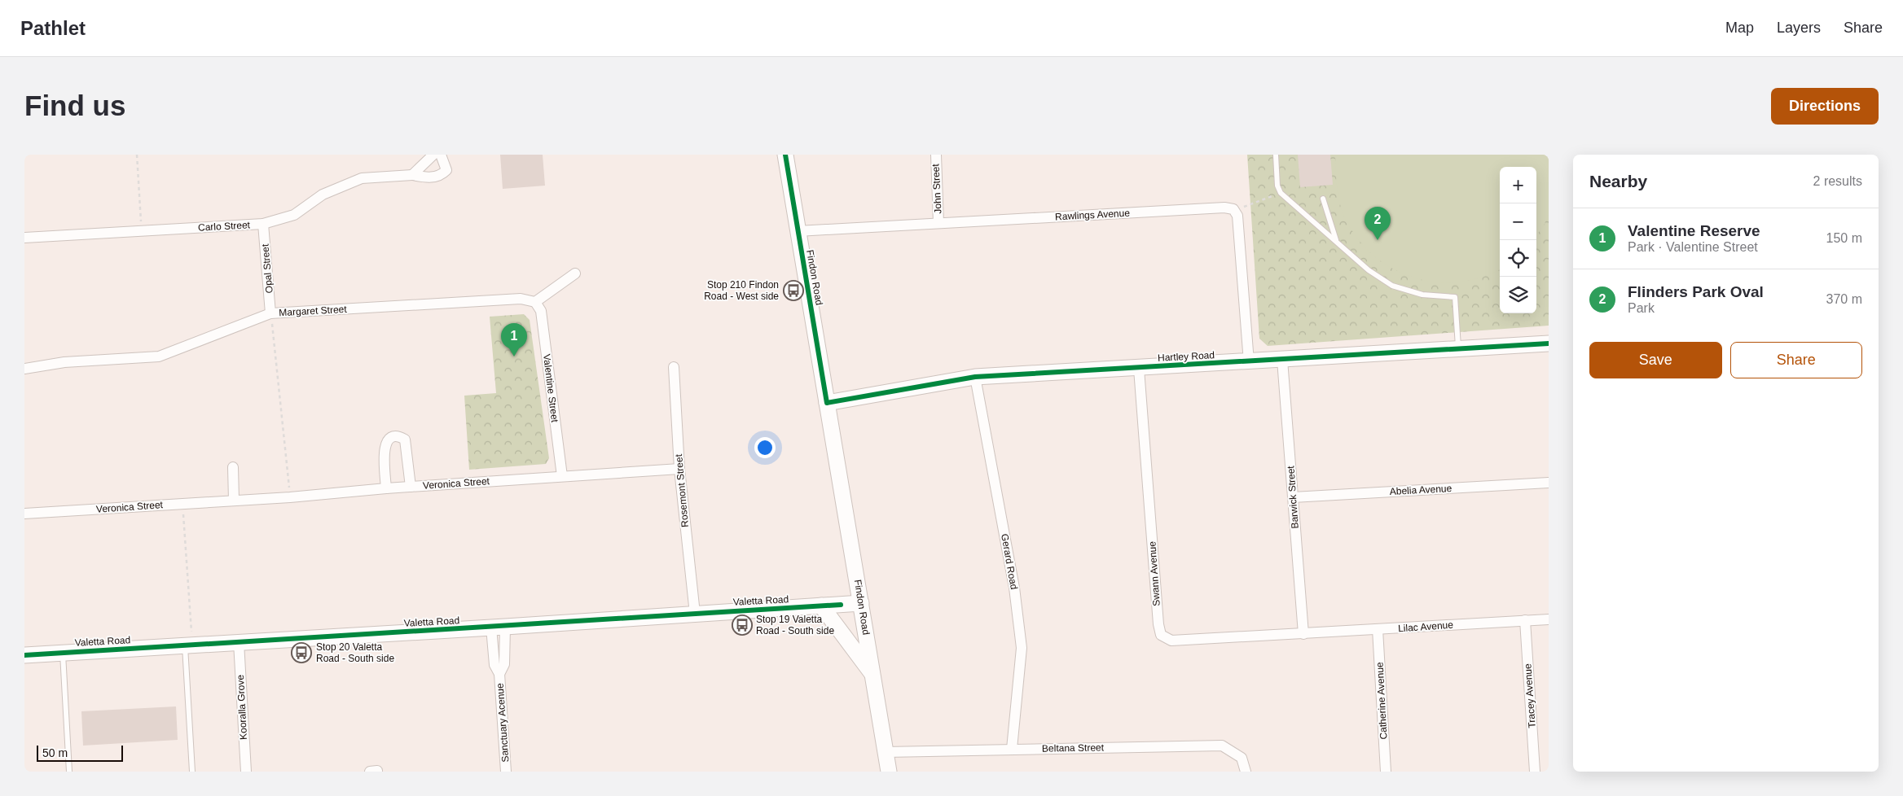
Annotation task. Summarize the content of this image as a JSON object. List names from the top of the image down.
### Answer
{
  "streets": {
    "street": [
      "John Street",
      "Rawlings Avenue",
      "Carlo Street",
      "Opal Street",
      "Findon Road",
      "Margaret Street",
      "Hartley Road",
      "Valentine Street",
      "Veronica Street",
      "Abelia Avenue",
      "Rosemont Street",
      "Barwick Street",
      "Gerard Road",
      "Swann Avenue",
      "Valetta Road",
      "Lilac Avenue",
      "Tracey Avenue",
      "Catherine Avenue",
      "Kooralla Grove",
      "Sanctuary Acenue",
      "Beltana Street"
    ]
  },
  "crossings": [
    ["John Street", "Rawlings Avenue"],
    ["Rawlings Avenue", "Findon Road"],
    ["Carlo Street", "Opal Street"],
    ["Opal Street", "Margaret Street"],
    ["Findon Road", "Hartley Road"],
    ["Findon Road", "Valetta Road"],
    ["Findon Road", "Beltana Street"],
    ["Margaret Street", "Valentine Street"],
    ["Hartley Road", "Barwick Street"],
    ["Hartley Road", "Gerard Road"],
    ["Hartley Road", "Swann Avenue"],
    ["Valentine Street", "Veronica Street"],
    ["Veronica Street", "Rosemont Street"],
    ["Abelia Avenue", "Barwick Street"],
    ["Rosemont Street", "Valetta Road"],
    ["Barwick Street", "Swann Avenue"],
    ["Barwick Street", "Lilac Avenue"],
    ["Gerard Road", "Beltana Street"],
    ["Swann Avenue", "Lilac Avenue"],
    ["Valetta Road", "Kooralla Grove"],
    ["Valetta Road", "Sanctuary Acenue"],
    ["Lilac Avenue", "Tracey Avenue"],
    ["Lilac Avenue", "Catherine Avenue"]
  ],
  "places": {
    "bus stop": ["Stop 210 Findon Road - West side", "Stop 19 Valetta Road - South side", "Stop 20 Valetta Road - South side"]
  },
  "scale_bar": "50 m",
  "page": {
    "header": "Pathlet",
    "nav": ["Map", "Layers", "Share"],
    "buttons": [
      "Directions",
      ["Save", "Share"]
    ],
    "title": "Find us",
    "heading": ["Nearby", "2 results"],
    "map_buttons": ["+", "−"],
    "pins": ["2", "1"],
    "list": [
      {
        "mark": "1",
        "name": "Valentine Reserve",
        "note": "Park · Valentine Street",
        "value": "150 m"
      },
      {
        "mark": "2",
        "name": "Flinders Park Oval",
        "note": "Park",
        "value": "370 m"
      }
    ],
    "scale": "50 m"
  }
}
